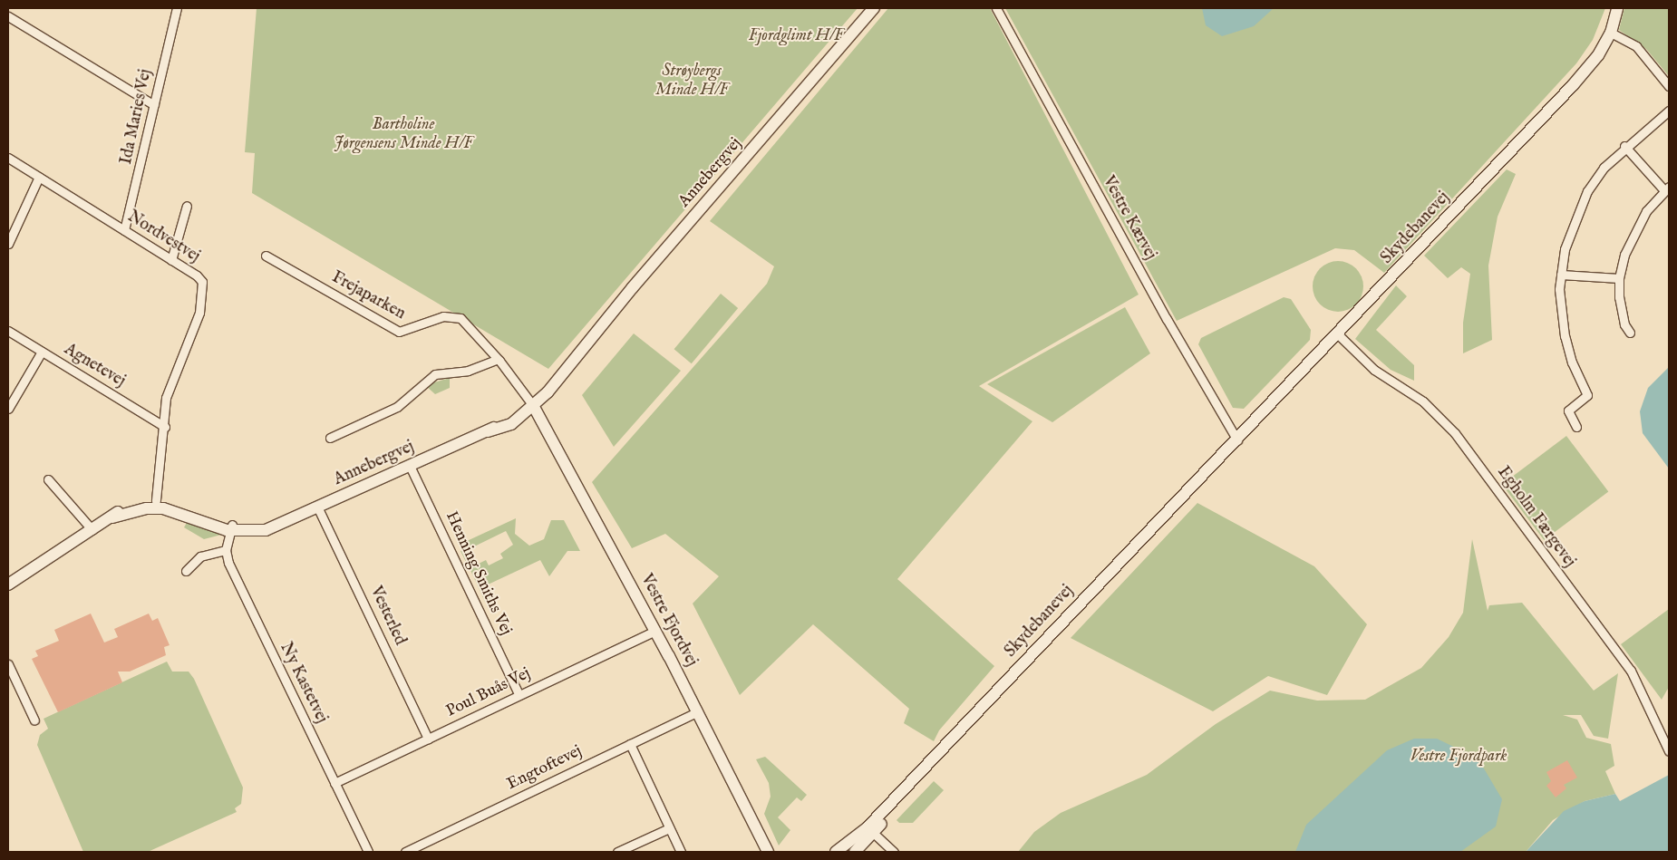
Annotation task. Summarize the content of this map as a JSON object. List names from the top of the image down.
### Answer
{
  "streets": {
    "street": [
      "Ida Maries Vej",
      "Annebergvej",
      "Vestre Kærvej",
      "Skydebanevej",
      "Nordvestvej",
      "Frejaparken",
      "Agnetevej",
      "Egholm Færgevej",
      "Henning Smiths Vej",
      "Vesterled",
      "Vestre Fjordvej",
      "Ny Kastetvej",
      "Poul Buås Vej",
      "Engtoftevej"
    ]
  },
  "crossings": [
    ["Ida Maries Vej", "Nordvestvej"],
    ["Annebergvej", "Nordvestvej"],
    ["Annebergvej", "Frejaparken"],
    ["Annebergvej", "Henning Smiths Vej"],
    ["Annebergvej", "Vesterled"],
    ["Annebergvej", "Vestre Fjordvej"],
    ["Vestre Kærvej", "Skydebanevej"],
    ["Skydebanevej", "Egholm Færgevej"],
    ["Nordvestvej", "Agnetevej"],
    ["Frejaparken", "Vestre Fjordvej"],
    ["Henning Smiths Vej", "Poul Buås Vej"],
    ["Vesterled", "Poul Buås Vej"],
    ["Vestre Fjordvej", "Poul Buås Vej"],
    ["Vestre Fjordvej", "Engtoftevej"],
    ["Ny Kastetvej", "Poul Buås Vej"]
  ],
  "parks": [
    "Fjordglimt H/F",
    "Strøybergs Minde H/F",
    "Bartholine Jørgensens Minde H/F",
    "Vestre Fjordpark"
  ]
}
